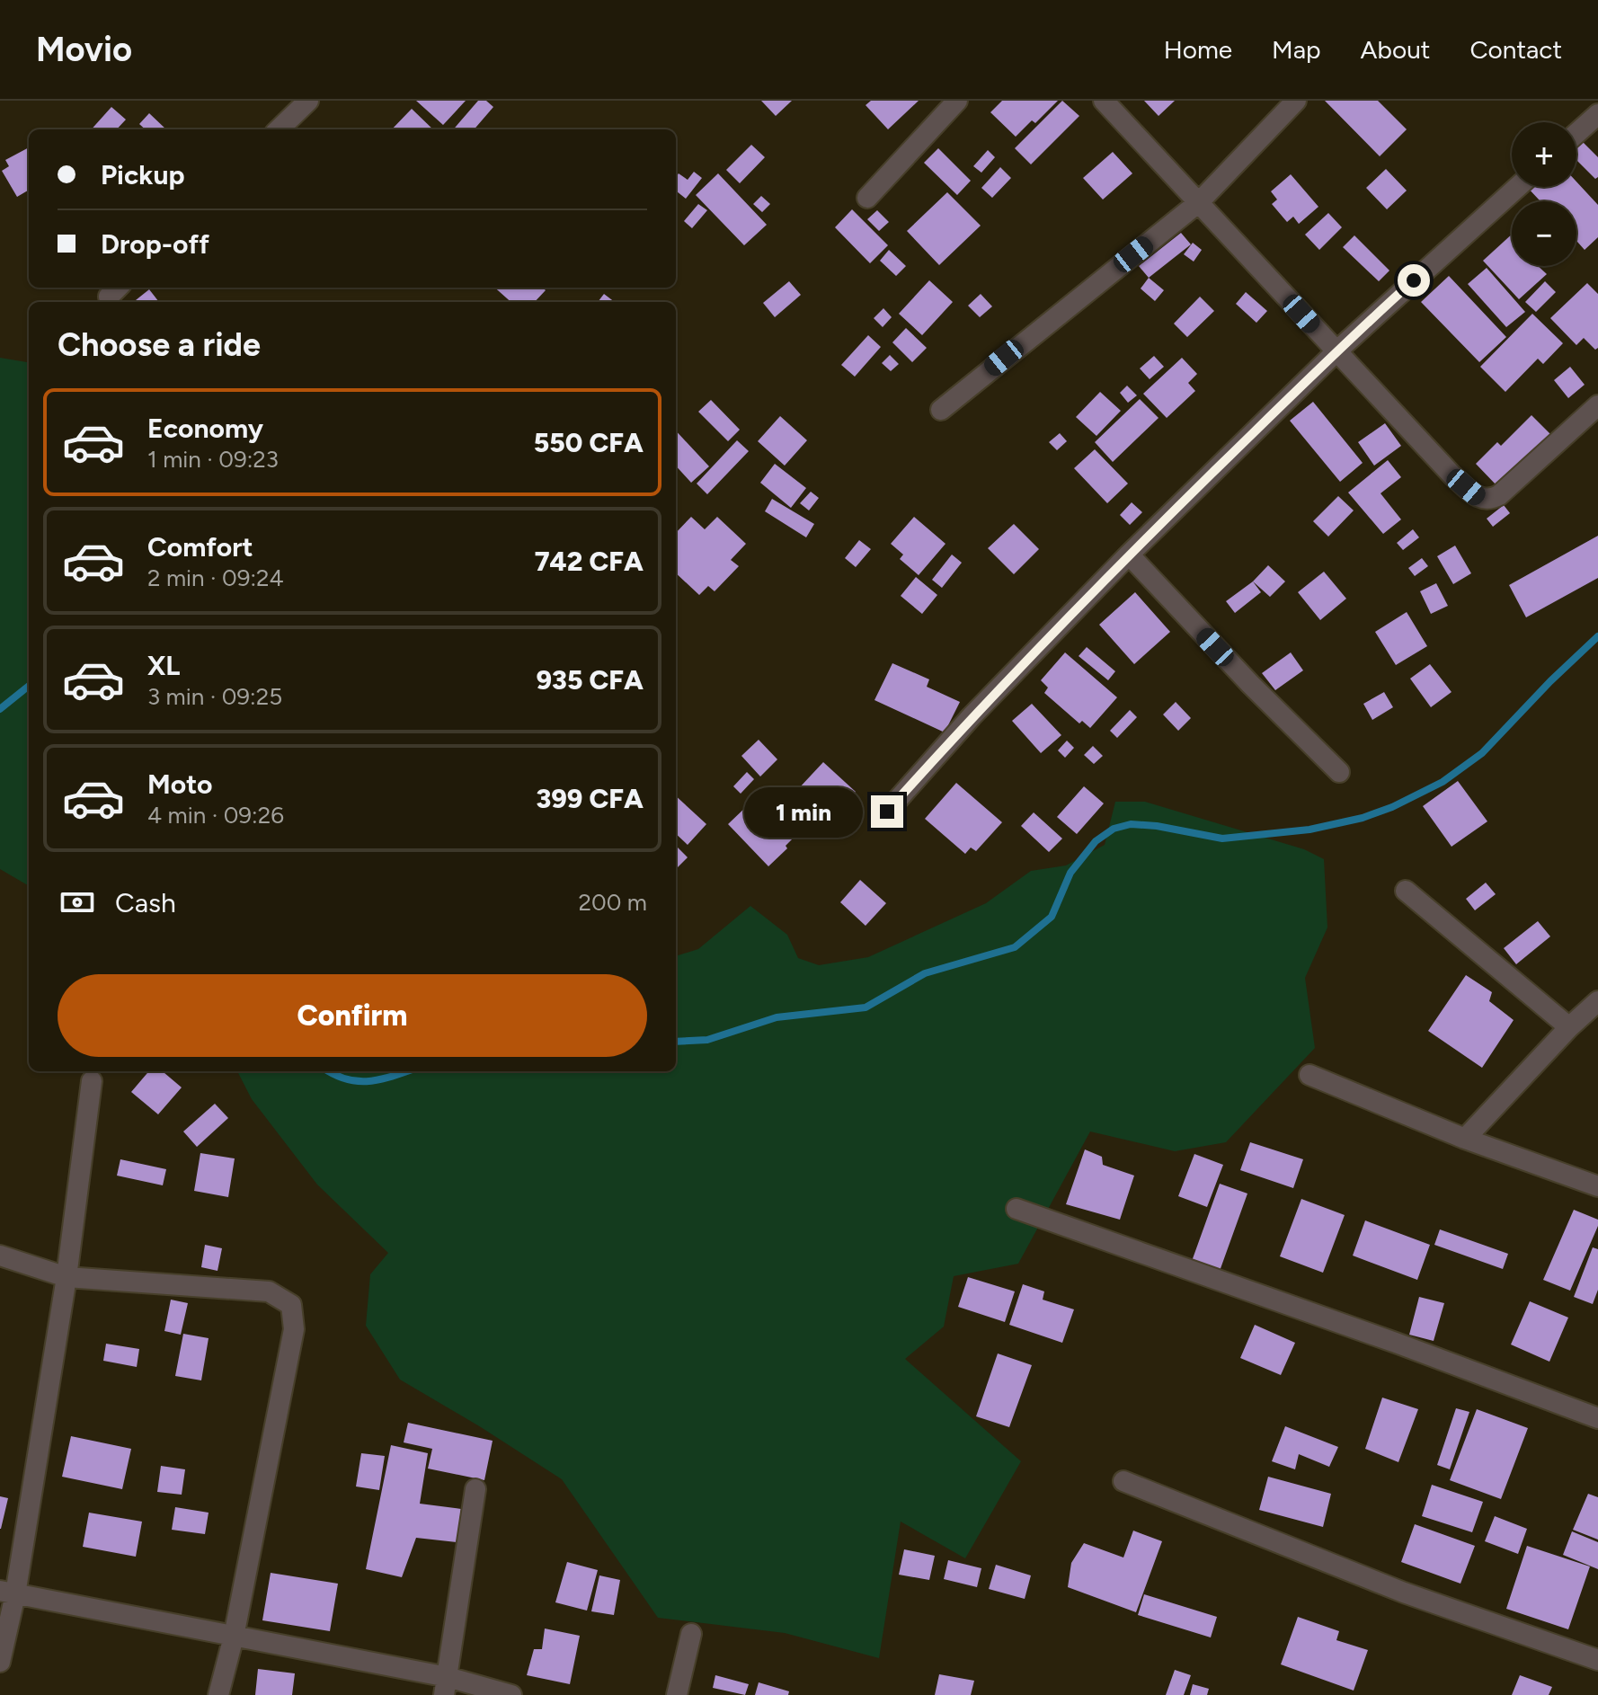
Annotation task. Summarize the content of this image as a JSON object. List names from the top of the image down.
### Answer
{
  "page": {
    "header": "Movio",
    "nav": [
      "Home",
      "Map",
      "About",
      "Contact"
    ],
    "map_buttons": ["+", "−"],
    "banner": ["Pickup", "Drop-off"],
    "heading": "Choose a ride",
    "list": [
      {
        "name": "Economy",
        "note": "1 min · 09:23",
        "value": "550 CFA"
      },
      {
        "name": "Comfort",
        "note": "2 min · 09:24",
        "value": "742 CFA"
      },
      {
        "name": "XL",
        "note": "3 min · 09:25",
        "value": "935 CFA"
      },
      {
        "name": "Moto",
        "note": "4 min · 09:26",
        "value": "399 CFA"
      }
    ],
    "bubble": "1 min",
    "pay": ["Cash", "200 m"],
    "buttons": "Confirm"
  }
}
